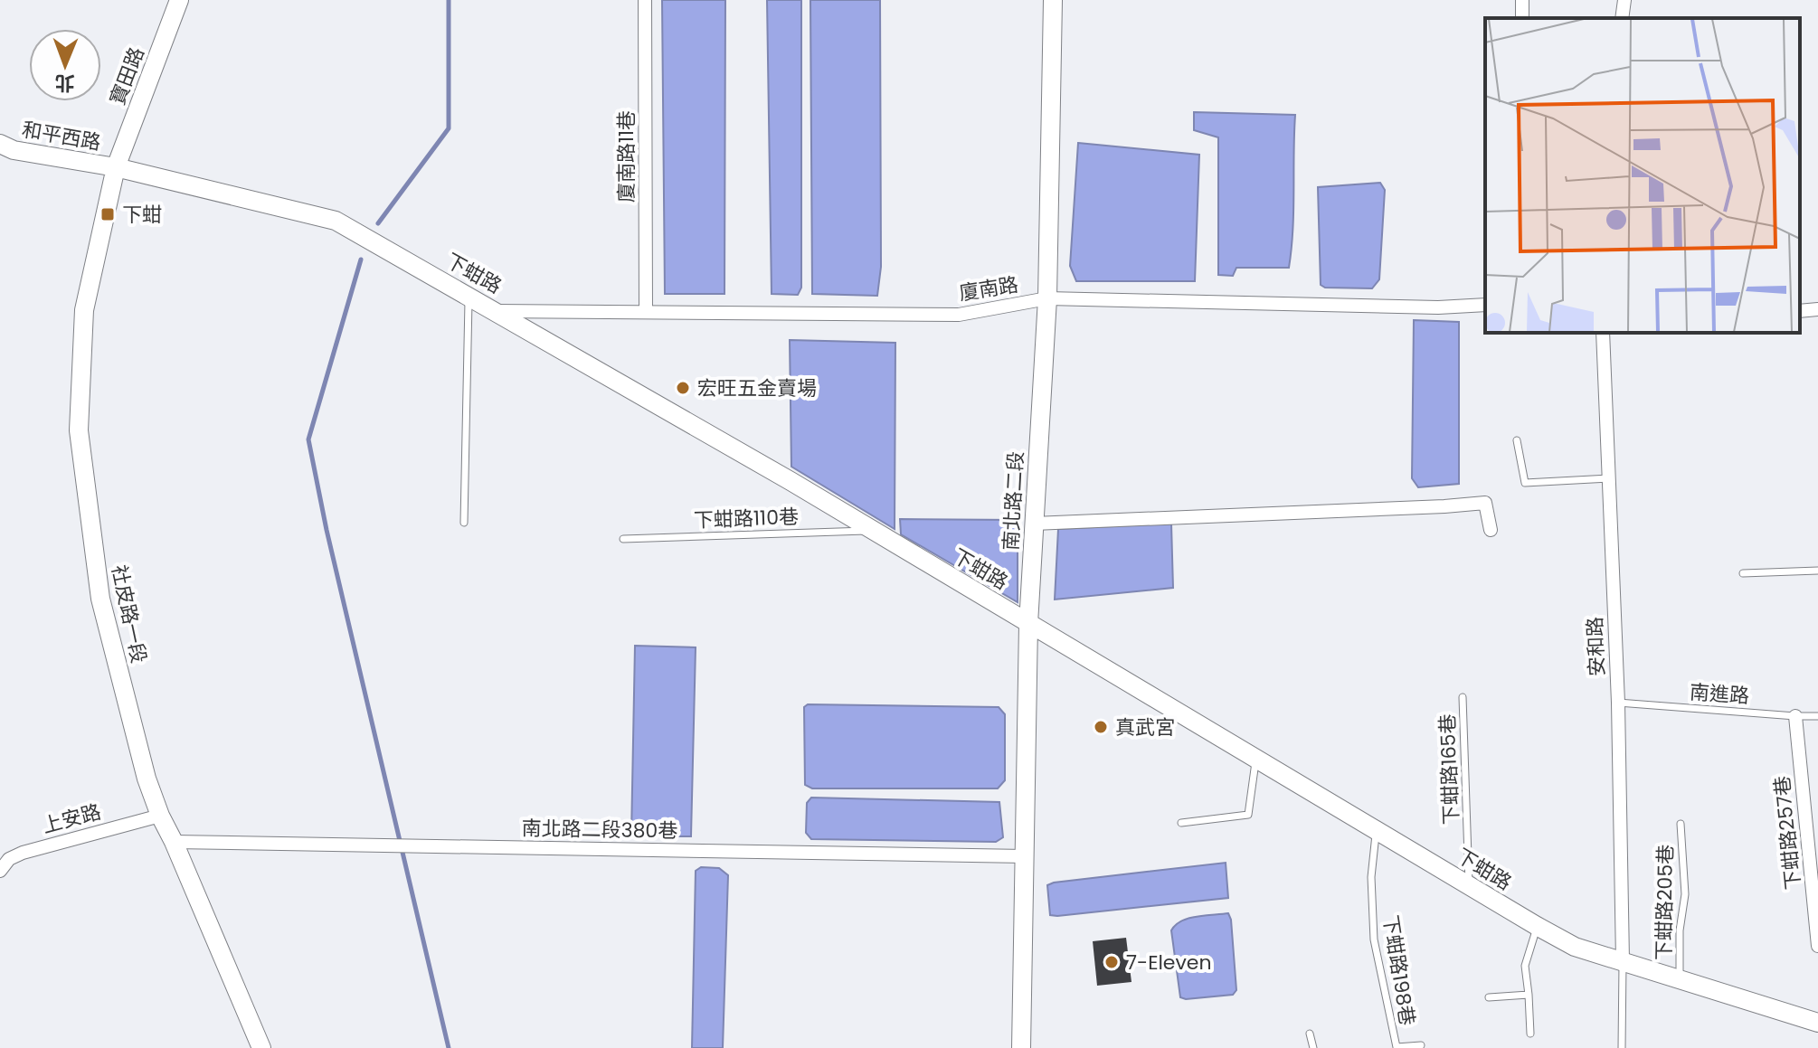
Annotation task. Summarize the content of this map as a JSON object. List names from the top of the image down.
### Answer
{
  "streets": {
    "street": [
      "寶田路",
      "和平西路",
      "廈南路11巷",
      "下蚶路",
      "廈南路",
      "南北路二段",
      "社皮路一段",
      "安和路",
      "上安路",
      "南北路二段380巷",
      "下蚶路257巷"
    ],
    "lane": [
      "下蚶路110巷",
      "南進路",
      "下蚶路165巷",
      "下蚶路205巷",
      "下蚶路198巷"
    ]
  },
  "crossings": [
    ["寶田路", "和平西路"],
    ["寶田路", "下蚶路"],
    ["寶田路", "社皮路一段"],
    ["和平西路", "下蚶路"],
    ["和平西路", "社皮路一段"],
    ["廈南路11巷", "廈南路"],
    ["下蚶路", "廈南路"],
    ["下蚶路", "南北路二段"],
    ["下蚶路", "下蚶路110巷"],
    ["下蚶路", "社皮路一段"],
    ["下蚶路", "安和路"],
    ["下蚶路", "下蚶路165巷"],
    ["下蚶路", "下蚶路205巷"],
    ["下蚶路", "下蚶路198巷"],
    ["廈南路", "南北路二段"],
    ["南北路二段", "南北路二段380巷"],
    ["社皮路一段", "上安路"],
    ["社皮路一段", "南北路二段380巷"],
    ["安和路", "南進路"],
    ["南進路", "下蚶路257巷"]
  ],
  "places": {
    "transit": ["下蚶"],
    "other": ["宏旺五金賣場", "真武宮", "7-Eleven"]
  },
  "north": "bottom"
}
